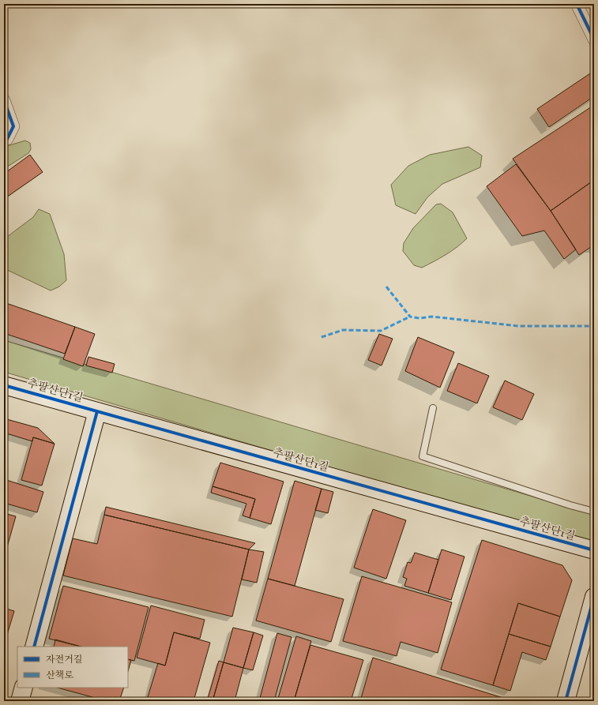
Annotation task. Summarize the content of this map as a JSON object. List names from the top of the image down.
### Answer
{
  "streets": {
    "street": ["추팔산단1길"]
  },
  "legend": ["자전거길", "산책로"]
}
